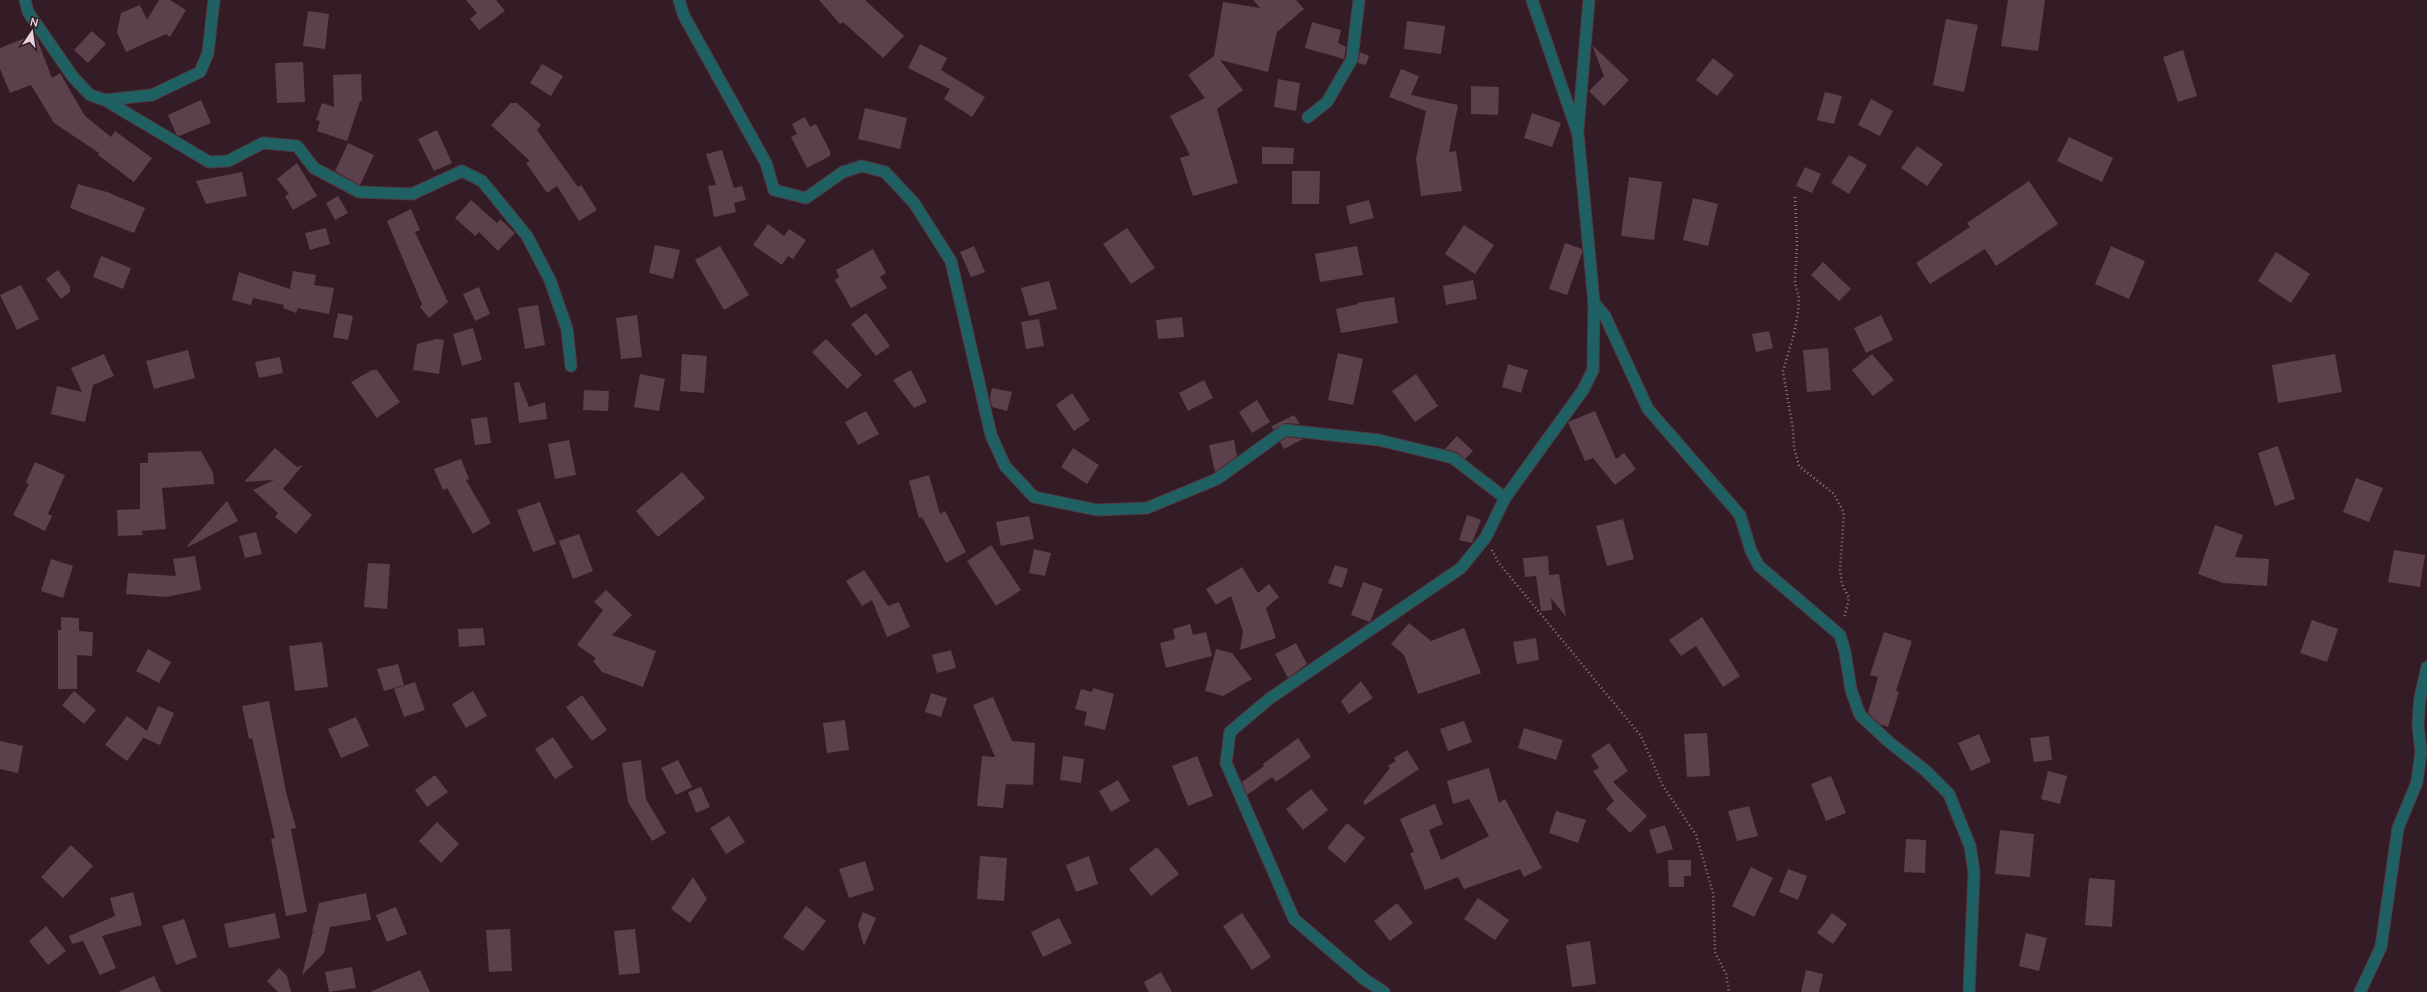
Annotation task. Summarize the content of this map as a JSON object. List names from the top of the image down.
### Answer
{
  "north": "top"
}
